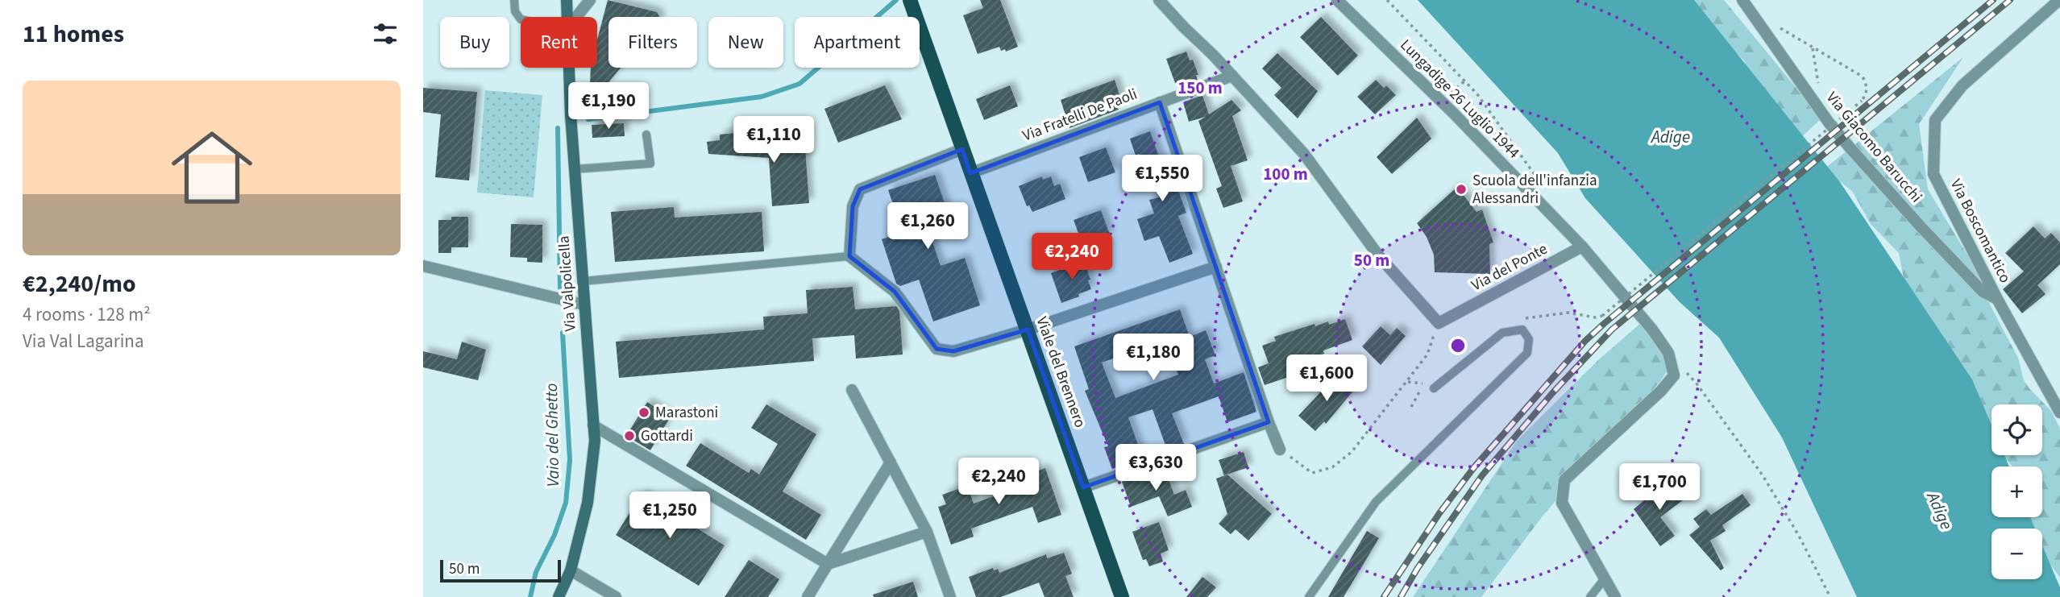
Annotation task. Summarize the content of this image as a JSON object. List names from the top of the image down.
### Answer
{
  "streets": {
    "main road": ["Via Valpolicella", "Viale del Brennero"],
    "street": [
      "Lungadige 26 Luglio 1944",
      "Via Fratelli De Paoli",
      "Via Giacomo Barucchi",
      "Via Boscomantico",
      "Via del Ponte"
    ]
  },
  "crossings": [
    ["Lungadige 26 Luglio 1944", "Via del Ponte"],
    ["Via Fratelli De Paoli", "Viale del Brennero"],
    ["Via Giacomo Barucchi", "Via Boscomantico"]
  ],
  "water": ["Adige", "Vaio del Ghetto"],
  "places": ["Scuola dell'infanzia Alessandri", "Marastoni", "Gottardi"],
  "scale_bar": "50 m",
  "page": {
    "heading": "11 homes",
    "chip": [
      "Buy",
      "Rent",
      "Filters",
      "New",
      "Apartment"
    ],
    "list": [
      {
        "name": "€2,240/mo",
        "note": "4 rooms · 128 m² · Via Val Lagarina"
      }
    ],
    "price": [
      "€1,190",
      "€1,110",
      "€1,550",
      "€1,260",
      "€2,240",
      "€1,180",
      "€1,600",
      "€3,630",
      "€2,240",
      "€1,700",
      "€1,250"
    ],
    "map_buttons": ["+", "−"],
    "scale": "50 m"
  },
  "rings": ["150 m", "100 m", "50 m"]
}
